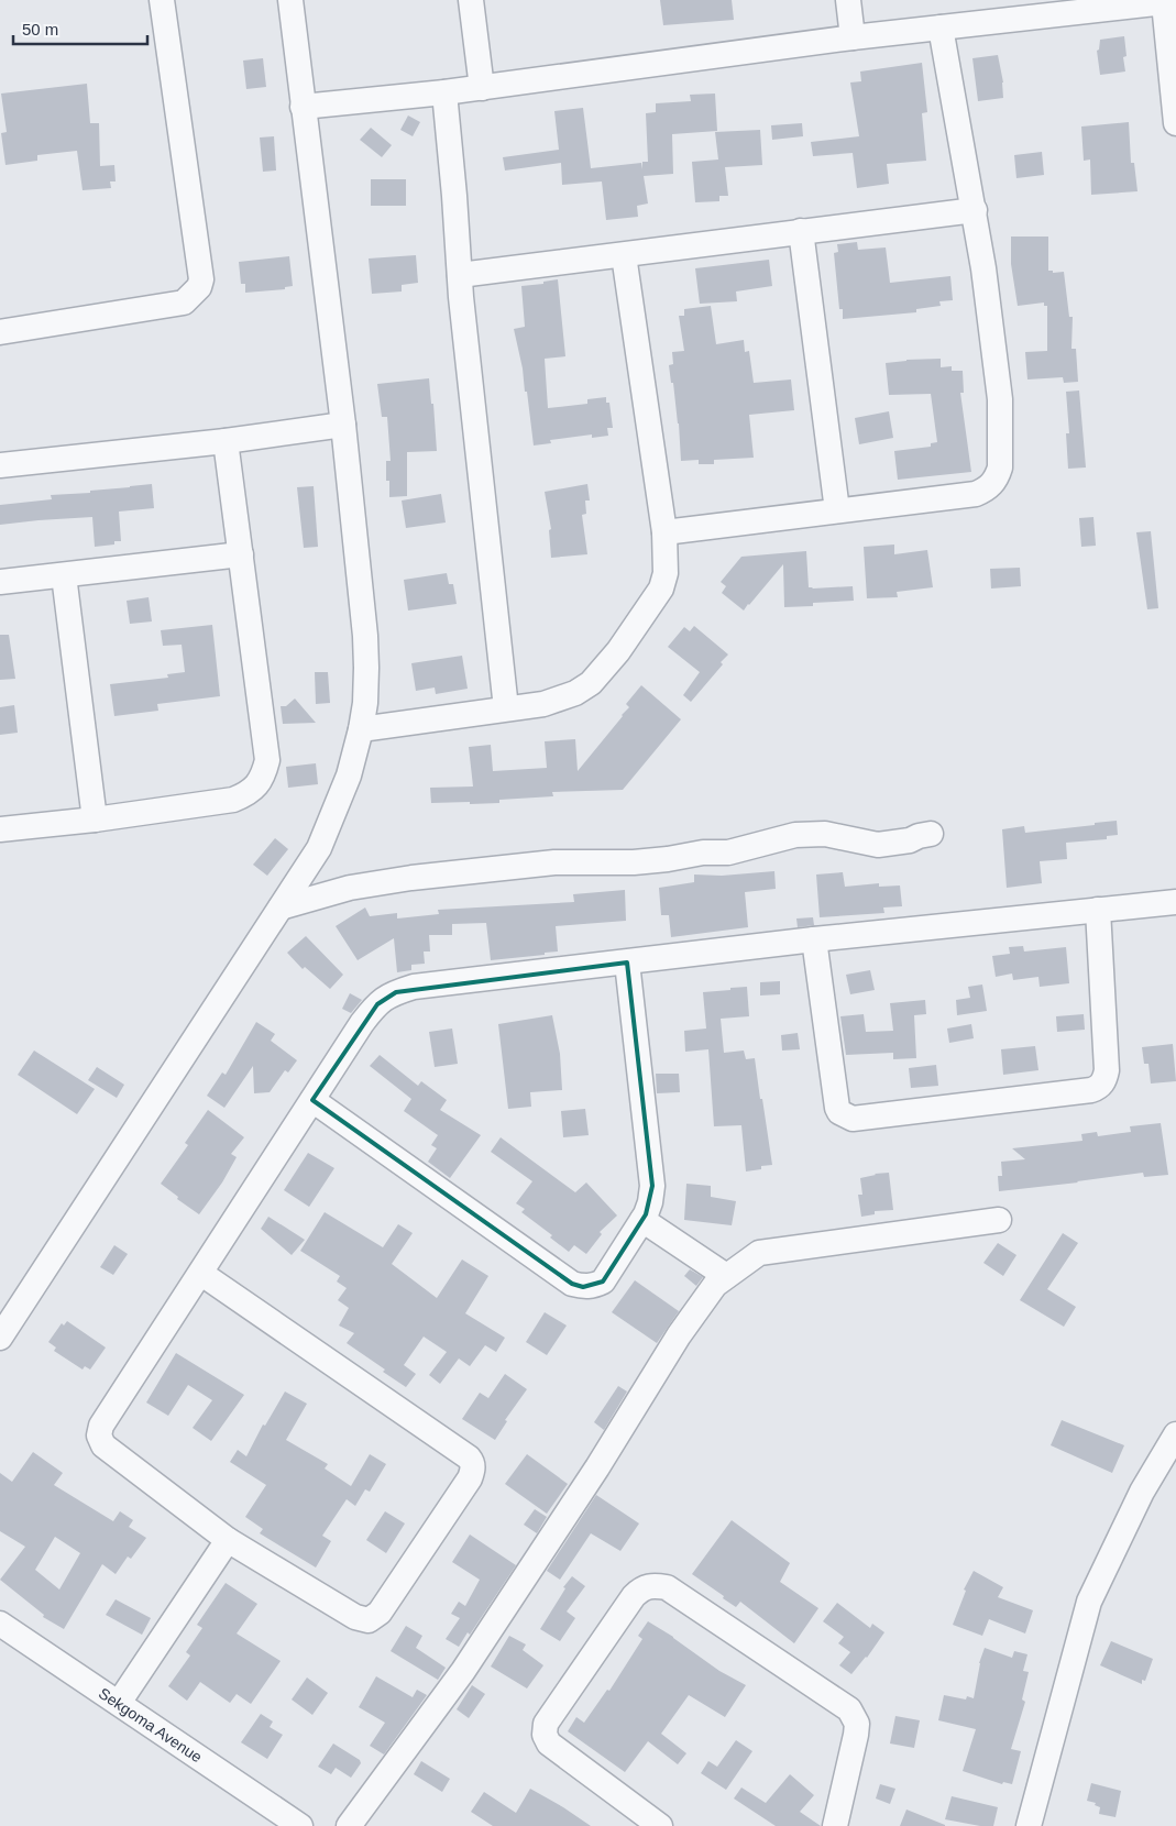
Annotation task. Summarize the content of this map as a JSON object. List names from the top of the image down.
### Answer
{
  "streets": {
    "street": ["Sekgoma Avenue"]
  },
  "scale_bar": "50 m"
}
